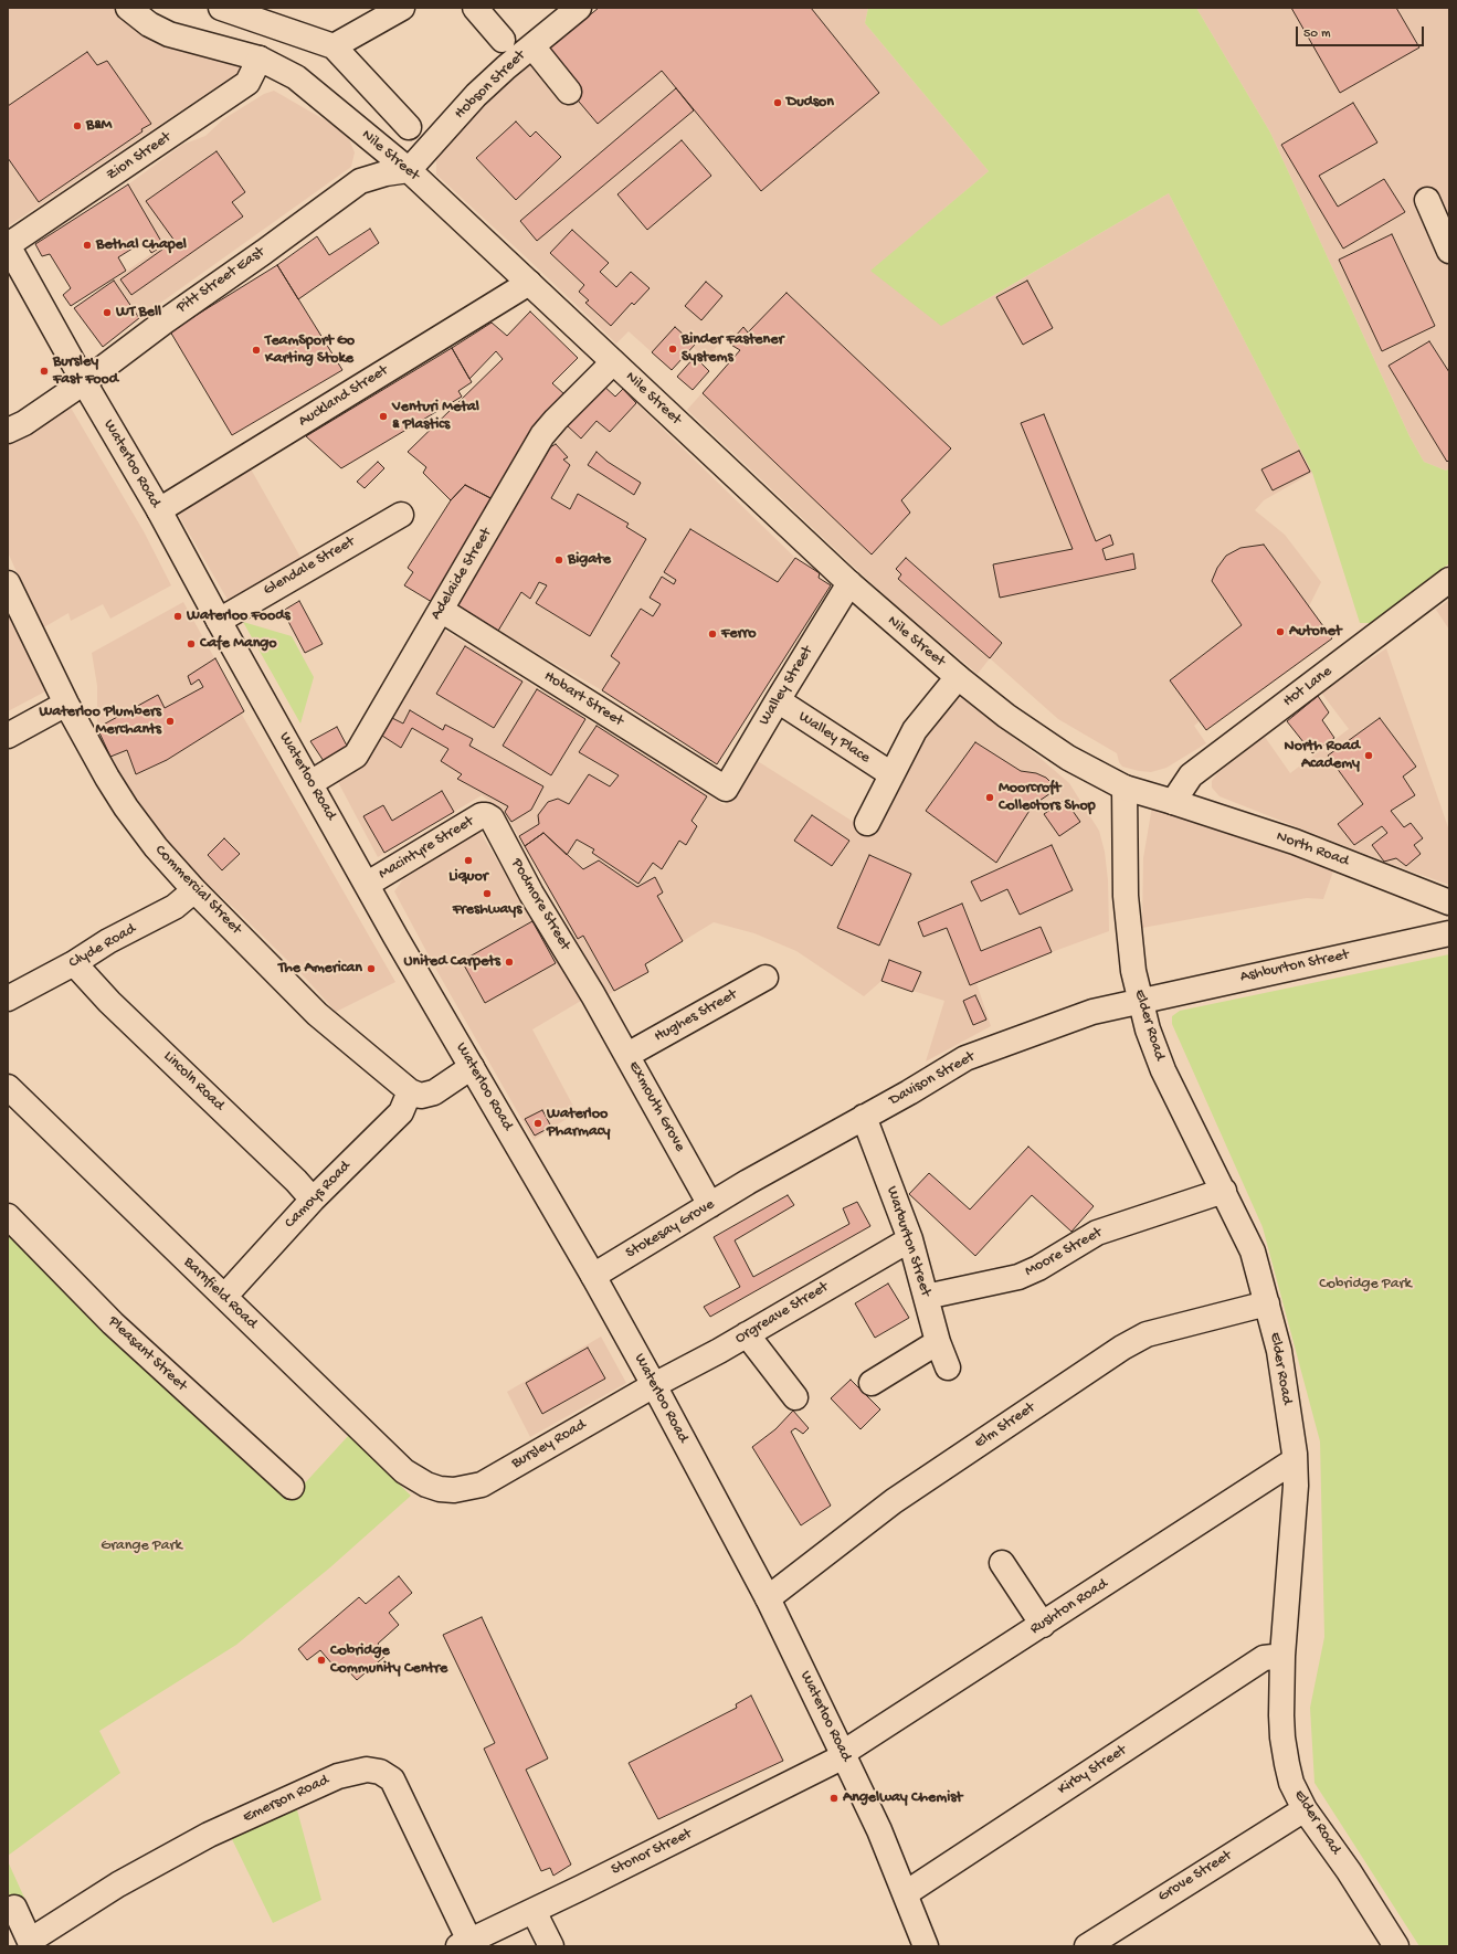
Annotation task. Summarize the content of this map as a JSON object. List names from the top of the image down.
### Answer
{
  "streets": {
    "street": [
      "Hobson Street",
      "Nile Street",
      "Zion Street",
      "Pitt Street East",
      "Auckland Street",
      "Waterloo Road",
      "Glendale Street",
      "Adelaide Street",
      "Walley Street",
      "Hot Lane",
      "Hobart Street",
      "Walley Place",
      "Macintyre Street",
      "North Road",
      "Commercial Street",
      "Podmore Street",
      "Clyde Road",
      "Ashburton Street",
      "Hughes Street",
      "Elder Road",
      "Davison Street",
      "Lincoln Road",
      "Exmouth Grove",
      "Camoys Road",
      "Stokesay Grove",
      "Warburton Street",
      "Moore Street",
      "Barnfield Road",
      "Orgreave Street",
      "Pleasant Street",
      "Elm Street",
      "Bursley Road",
      "Rushton Road",
      "Kirby Street",
      "Emerson Road",
      "Stonor Street",
      "Grove Street"
    ]
  },
  "crossings": [
    ["Hobson Street", "Nile Street"],
    ["Hobson Street", "Pitt Street East"],
    ["Nile Street", "Zion Street"],
    ["Nile Street", "Pitt Street East"],
    ["Nile Street", "Auckland Street"],
    ["Nile Street", "Adelaide Street"],
    ["Nile Street", "Walley Street"],
    ["Nile Street", "Hot Lane"],
    ["Nile Street", "North Road"],
    ["Nile Street", "Elder Road"],
    ["Zion Street", "Waterloo Road"],
    ["Pitt Street East", "Waterloo Road"],
    ["Auckland Street", "Waterloo Road"],
    ["Waterloo Road", "Glendale Street"],
    ["Waterloo Road", "Adelaide Street"],
    ["Waterloo Road", "Macintyre Street"],
    ["Waterloo Road", "Stokesay Grove"],
    ["Waterloo Road", "Orgreave Street"],
    ["Waterloo Road", "Elm Street"],
    ["Waterloo Road", "Bursley Road"],
    ["Waterloo Road", "Rushton Road"],
    ["Waterloo Road", "Kirby Street"],
    ["Waterloo Road", "Stonor Street"],
    ["Adelaide Street", "Hobart Street"],
    ["Walley Street", "Hobart Street"],
    ["Walley Street", "Walley Place"],
    ["Hot Lane", "North Road"],
    ["Macintyre Street", "Podmore Street"],
    ["Commercial Street", "Clyde Road"],
    ["Commercial Street", "Camoys Road"],
    ["Podmore Street", "Exmouth Grove"],
    ["Clyde Road", "Lincoln Road"],
    ["Ashburton Street", "Elder Road"],
    ["Ashburton Street", "Davison Street"],
    ["Hughes Street", "Exmouth Grove"],
    ["Elder Road", "Davison Street"],
    ["Elder Road", "Moore Street"],
    ["Elder Road", "Elm Street"],
    ["Elder Road", "Rushton Road"],
    ["Elder Road", "Kirby Street"],
    ["Elder Road", "Grove Street"],
    ["Davison Street", "Stokesay Grove"],
    ["Davison Street", "Warburton Street"],
    ["Lincoln Road", "Camoys Road"],
    ["Exmouth Grove", "Stokesay Grove"],
    ["Camoys Road", "Barnfield Road"],
    ["Warburton Street", "Moore Street"],
    ["Warburton Street", "Orgreave Street"],
    ["Barnfield Road", "Bursley Road"],
    ["Orgreave Street", "Bursley Road"],
    ["Rushton Road", "Stonor Street"],
    ["Emerson Road", "Stonor Street"]
  ],
  "parks": ["Cobridge Park", "Grange Park"],
  "places": [
    "Dudson",
    "B&M",
    "Bethal Chapel",
    "WT Bell",
    "Binder Fastener Systems",
    "TeamSport Go Karting Stoke",
    "Bursley Fast Food",
    "Venturi Metal & Plastics",
    "Bigate",
    "Waterloo Foods",
    "Autonet",
    "Ferro",
    "Cafe Mango",
    "Waterloo Plumbers Merchants",
    "North Road Academy",
    "Moorcroft Collectors Shop",
    "Liquor",
    "Freshways",
    "United Carpets",
    "The American",
    "Waterloo Pharmacy",
    "Cobridge Community Centre",
    "Angelway Chemist"
  ],
  "scale_bar": "50 m"
}
